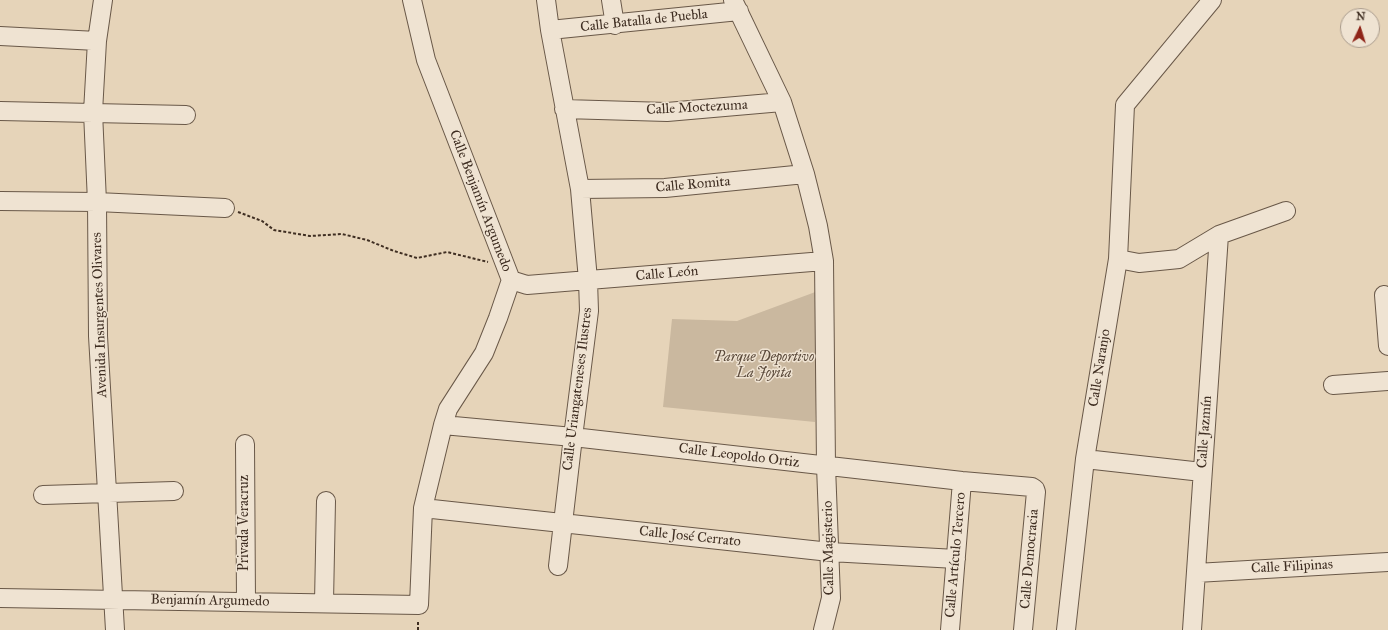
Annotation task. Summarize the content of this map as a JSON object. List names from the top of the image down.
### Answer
{
  "streets": {
    "street": [
      "Calle Batalla de Puebla",
      "Calle Moctezuma",
      "Calle Romita",
      "Calle Benjamín Argumedo",
      "Calle León",
      "Avenida Insurgentes Olivares",
      "Calle Naranjo",
      "Calle Uriangateneses Ilustres",
      "Calle Jazmín",
      "Calle Leopoldo Ortiz",
      "Privada Veracruz",
      "Calle José Cerrato",
      "Calle Magisterio",
      "Calle Artículo Tercero",
      "Calle Democracia",
      "Calle Filipinas",
      "Benjamín Argumedo"
    ]
  },
  "crossings": [
    ["Calle Batalla de Puebla", "Calle Uriangateneses Ilustres"],
    ["Calle Batalla de Puebla", "Calle Magisterio"],
    ["Calle Moctezuma", "Calle Uriangateneses Ilustres"],
    ["Calle Moctezuma", "Calle Magisterio"],
    ["Calle Romita", "Calle Uriangateneses Ilustres"],
    ["Calle Romita", "Calle Magisterio"],
    ["Calle Benjamín Argumedo", "Calle León"],
    ["Calle Benjamín Argumedo", "Calle Leopoldo Ortiz"],
    ["Calle Benjamín Argumedo", "Calle José Cerrato"],
    ["Calle Benjamín Argumedo", "Benjamín Argumedo"],
    ["Calle León", "Calle Uriangateneses Ilustres"],
    ["Calle León", "Calle Magisterio"],
    ["Avenida Insurgentes Olivares", "Benjamín Argumedo"],
    ["Calle Uriangateneses Ilustres", "Calle Leopoldo Ortiz"],
    ["Calle Uriangateneses Ilustres", "Calle José Cerrato"],
    ["Calle Jazmín", "Calle Filipinas"],
    ["Calle Leopoldo Ortiz", "Calle Magisterio"],
    ["Calle Leopoldo Ortiz", "Calle Artículo Tercero"],
    ["Calle Leopoldo Ortiz", "Calle Democracia"],
    ["Privada Veracruz", "Benjamín Argumedo"],
    ["Calle José Cerrato", "Calle Magisterio"],
    ["Calle José Cerrato", "Calle Artículo Tercero"]
  ],
  "parks": ["Parque Deportivo La Joyita"],
  "north": "top"
}
